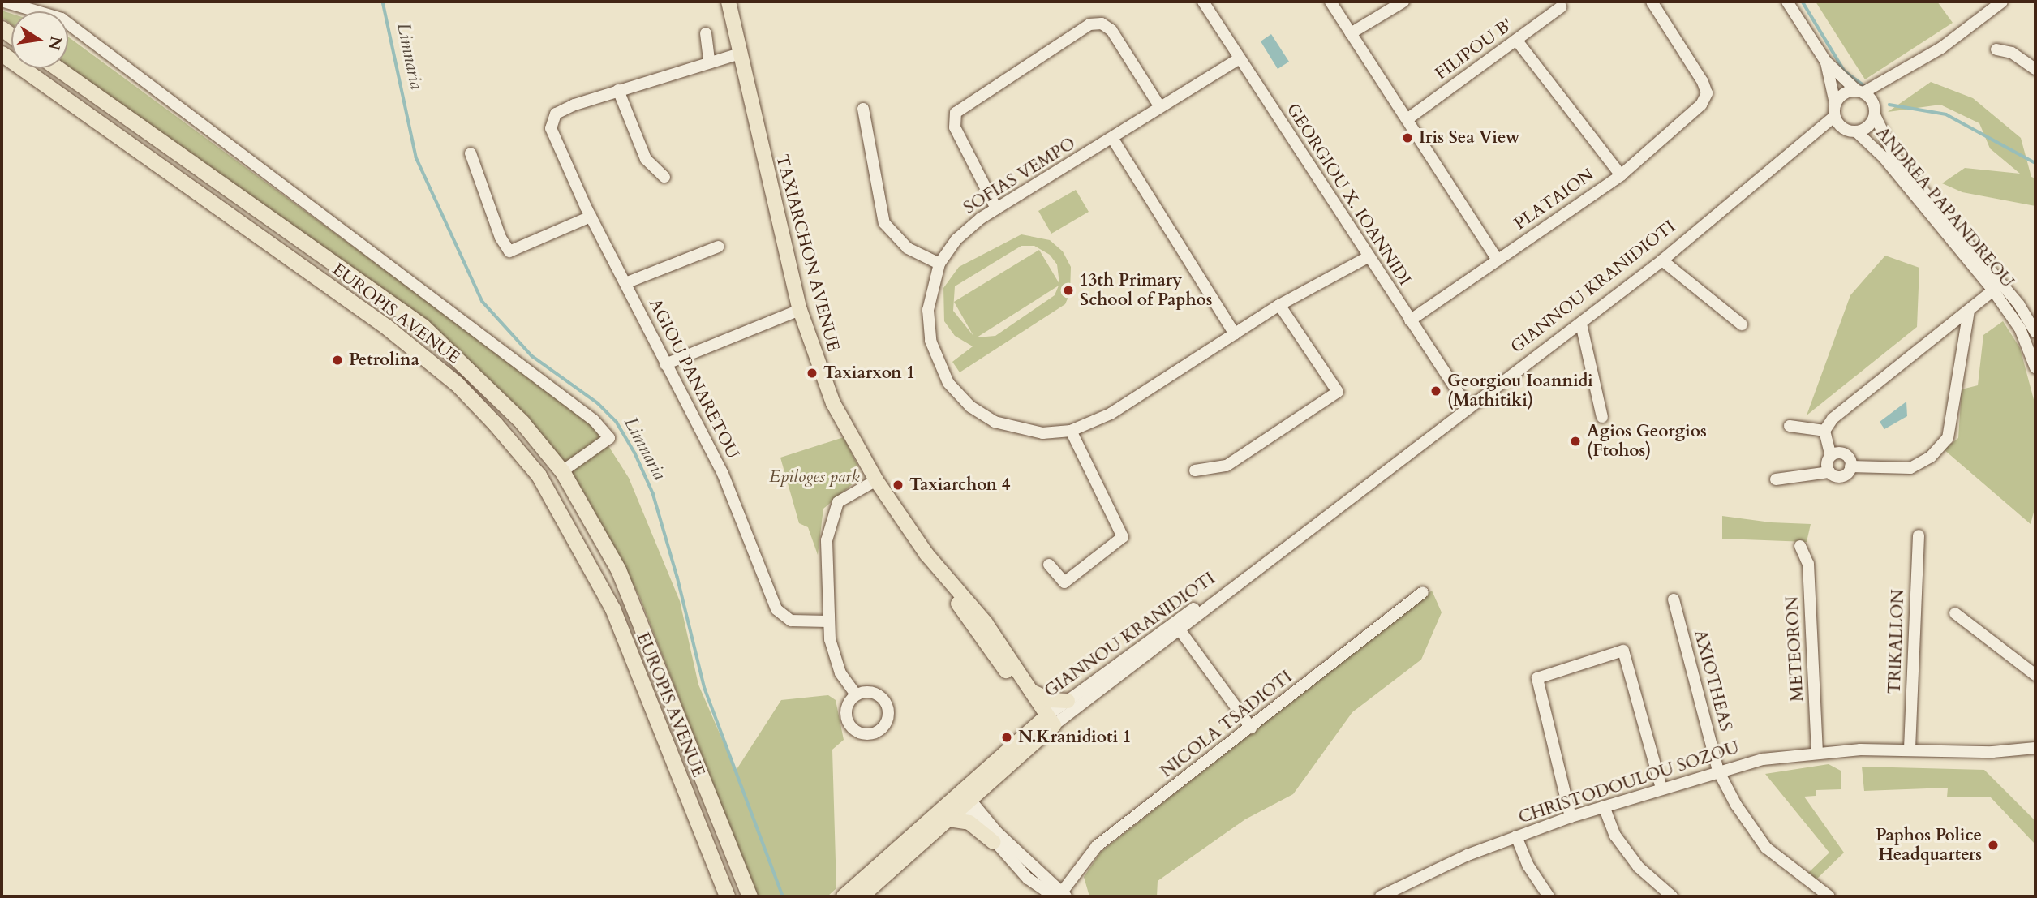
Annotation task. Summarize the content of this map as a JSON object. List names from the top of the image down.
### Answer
{
  "streets": {
    "highway": ["EUROPIS AVENUE"],
    "main road": ["TAXIARCHON AVENUE", "GIANNOU KRANIDIOTI"],
    "street": [
      "FILIPOU B'",
      "SOFIAS VEMPO",
      "GEORGIOU X. IOANNIDI",
      "PLATAION",
      "ANDREA PAPANDREOU",
      "AGIOU PANARETOU",
      "TRIKALLON",
      "METEORON",
      "AXIOTHEAS",
      "NICOLA TSADIOTI",
      "CHRISTODOULOU SOZOU"
    ]
  },
  "crossings": [
    ["SOFIAS VEMPO", "GEORGIOU X. IOANNIDI"],
    ["GEORGIOU X. IOANNIDI", "PLATAION"],
    ["GEORGIOU X. IOANNIDI", "GIANNOU KRANIDIOTI"],
    ["ANDREA PAPANDREOU", "GIANNOU KRANIDIOTI"],
    ["TAXIARCHON AVENUE", "GIANNOU KRANIDIOTI"],
    ["TRIKALLON", "CHRISTODOULOU SOZOU"],
    ["METEORON", "CHRISTODOULOU SOZOU"],
    ["AXIOTHEAS", "CHRISTODOULOU SOZOU"]
  ],
  "water": ["Limnaria"],
  "parks": ["Epiloges park"],
  "places": [
    "Iris Sea View",
    "13th Primary School of Paphos",
    "Petrolina",
    "Taxiarxon 1",
    "Georgiou Ioannidi (Mathitiki)",
    "Agios Georgios (Ftohos)",
    "Taxiarchon 4",
    "N.Kranidioti 1",
    "Paphos Police Headquarters"
  ],
  "north": "right"
}
